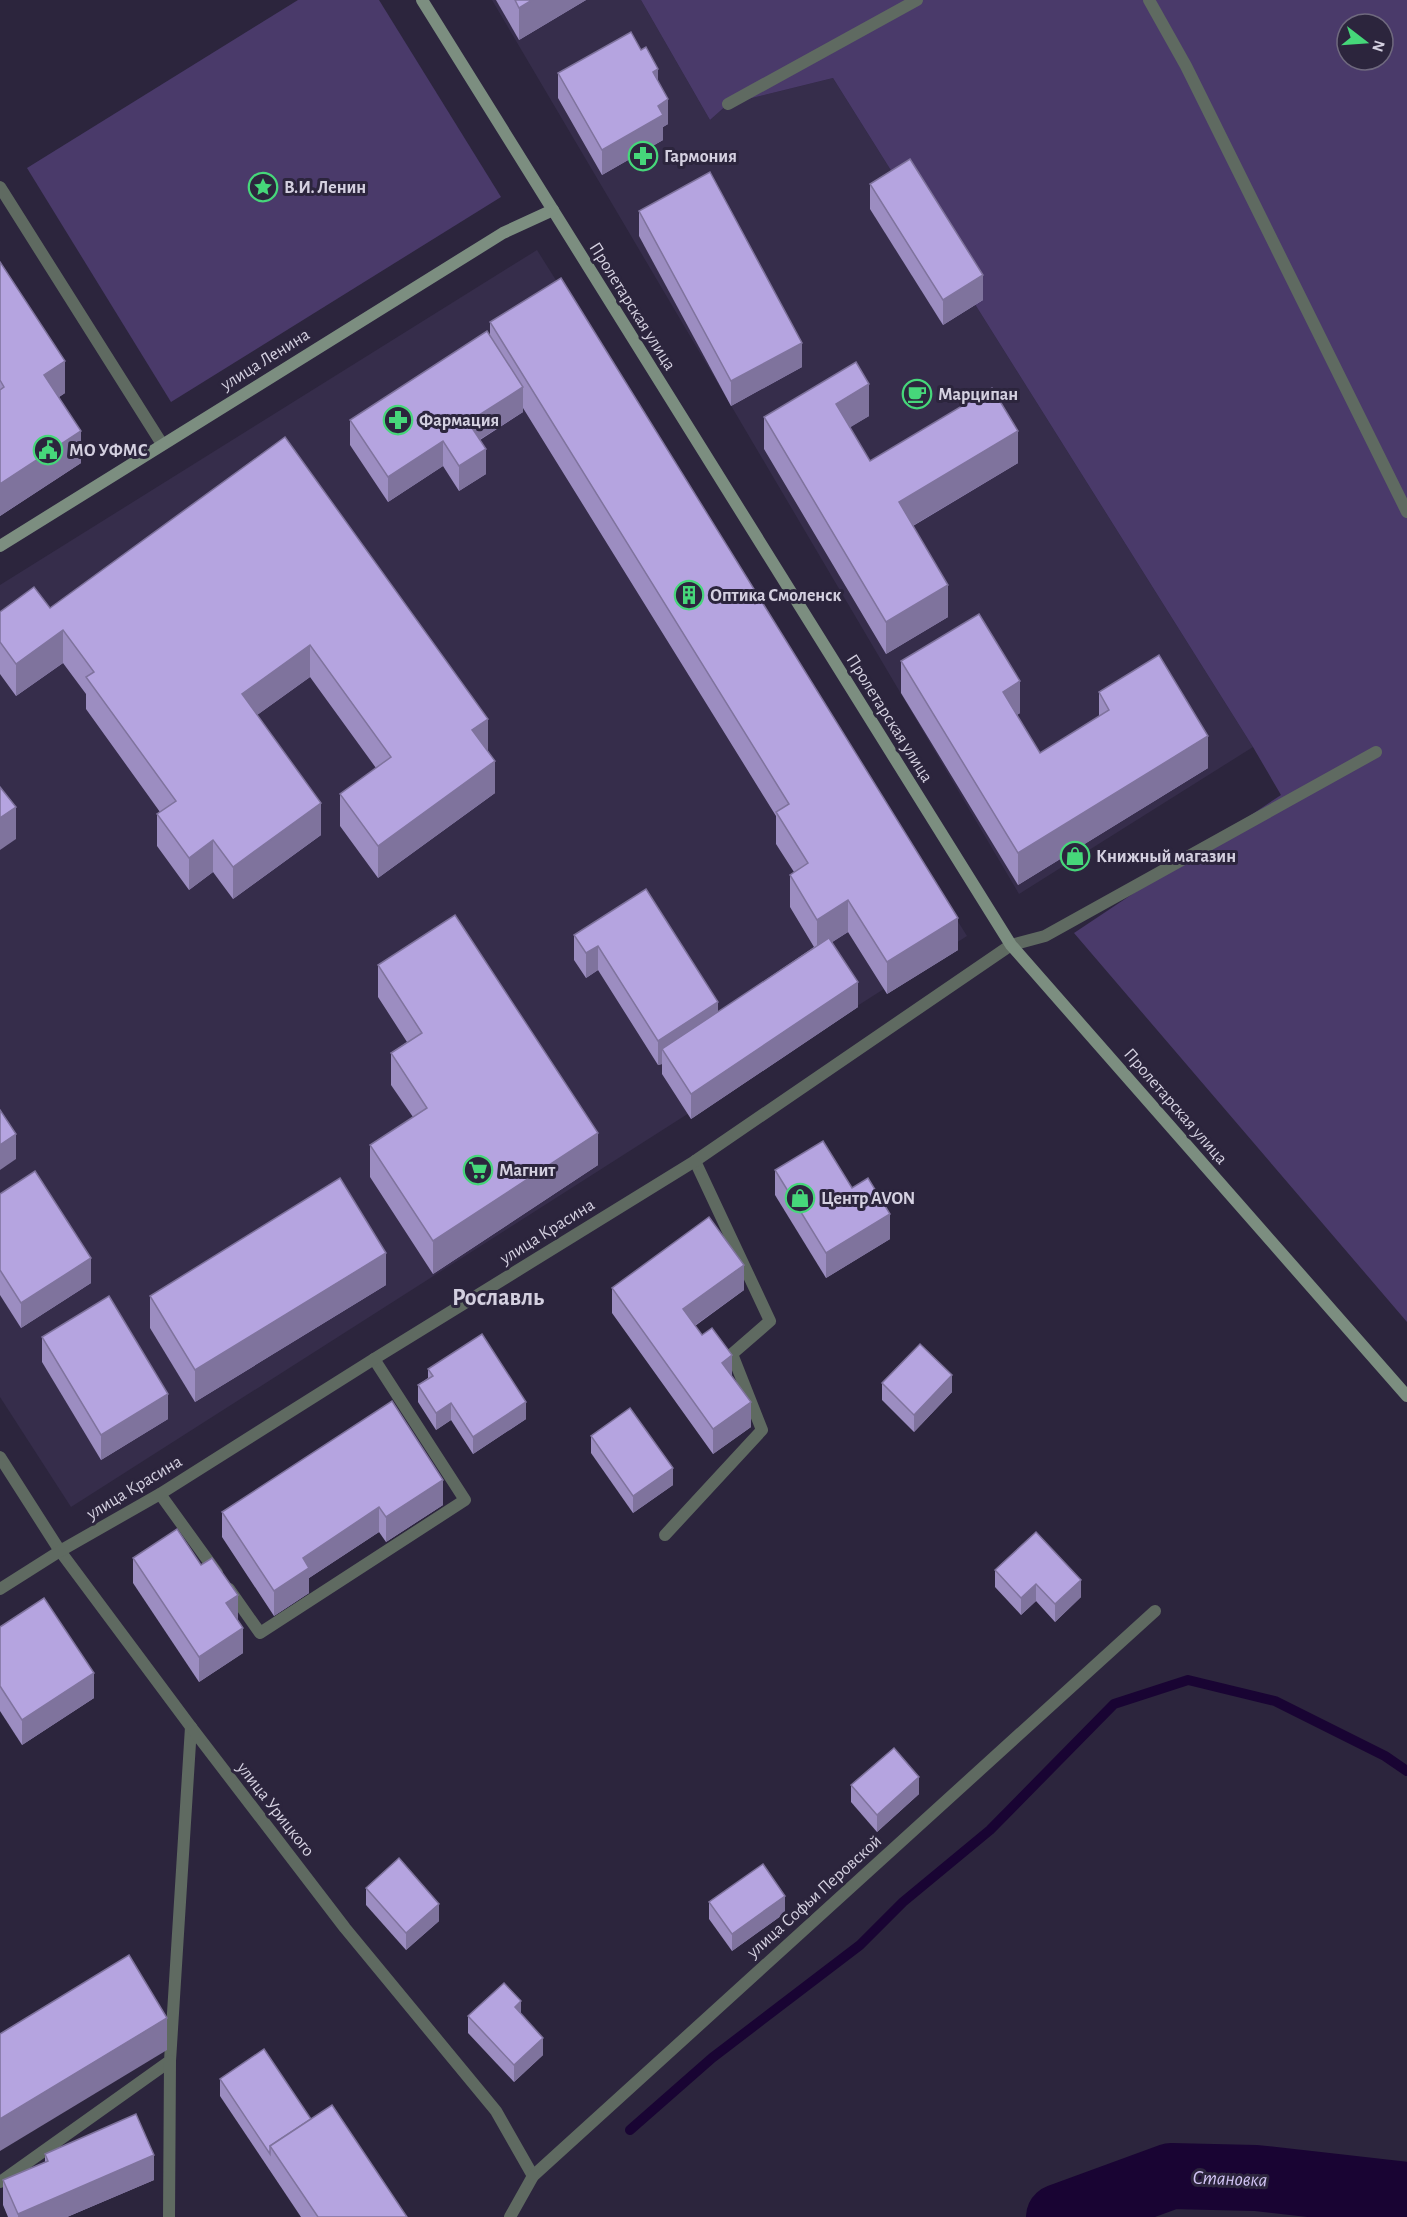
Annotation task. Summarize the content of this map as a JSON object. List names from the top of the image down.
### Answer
{
  "streets": {
    "main road": ["Пролетарская улица", "улица Ленина"],
    "street": ["улица Красина", "улица Урицкого", "улица Софьи Перовской"]
  },
  "crossings": [
    ["Пролетарская улица", "улица Ленина"],
    ["Пролетарская улица", "улица Красина"],
    ["улица Красина", "улица Урицкого"],
    ["улица Урицкого", "улица Софьи Перовской"]
  ],
  "districts": ["Рославль"],
  "water": ["Становка"],
  "places": {
    "pharmacy": ["Гармония", "Фармация"],
    "place": ["В.И. Ленин"],
    "cafe": ["Марципан"],
    "public building": ["МО УФМС"],
    "building": ["Оптика Смоленск"],
    "shop": ["Книжный магазин", "Центр AVON"],
    "supermarket": ["Магнит"]
  },
  "north": "right"
}
